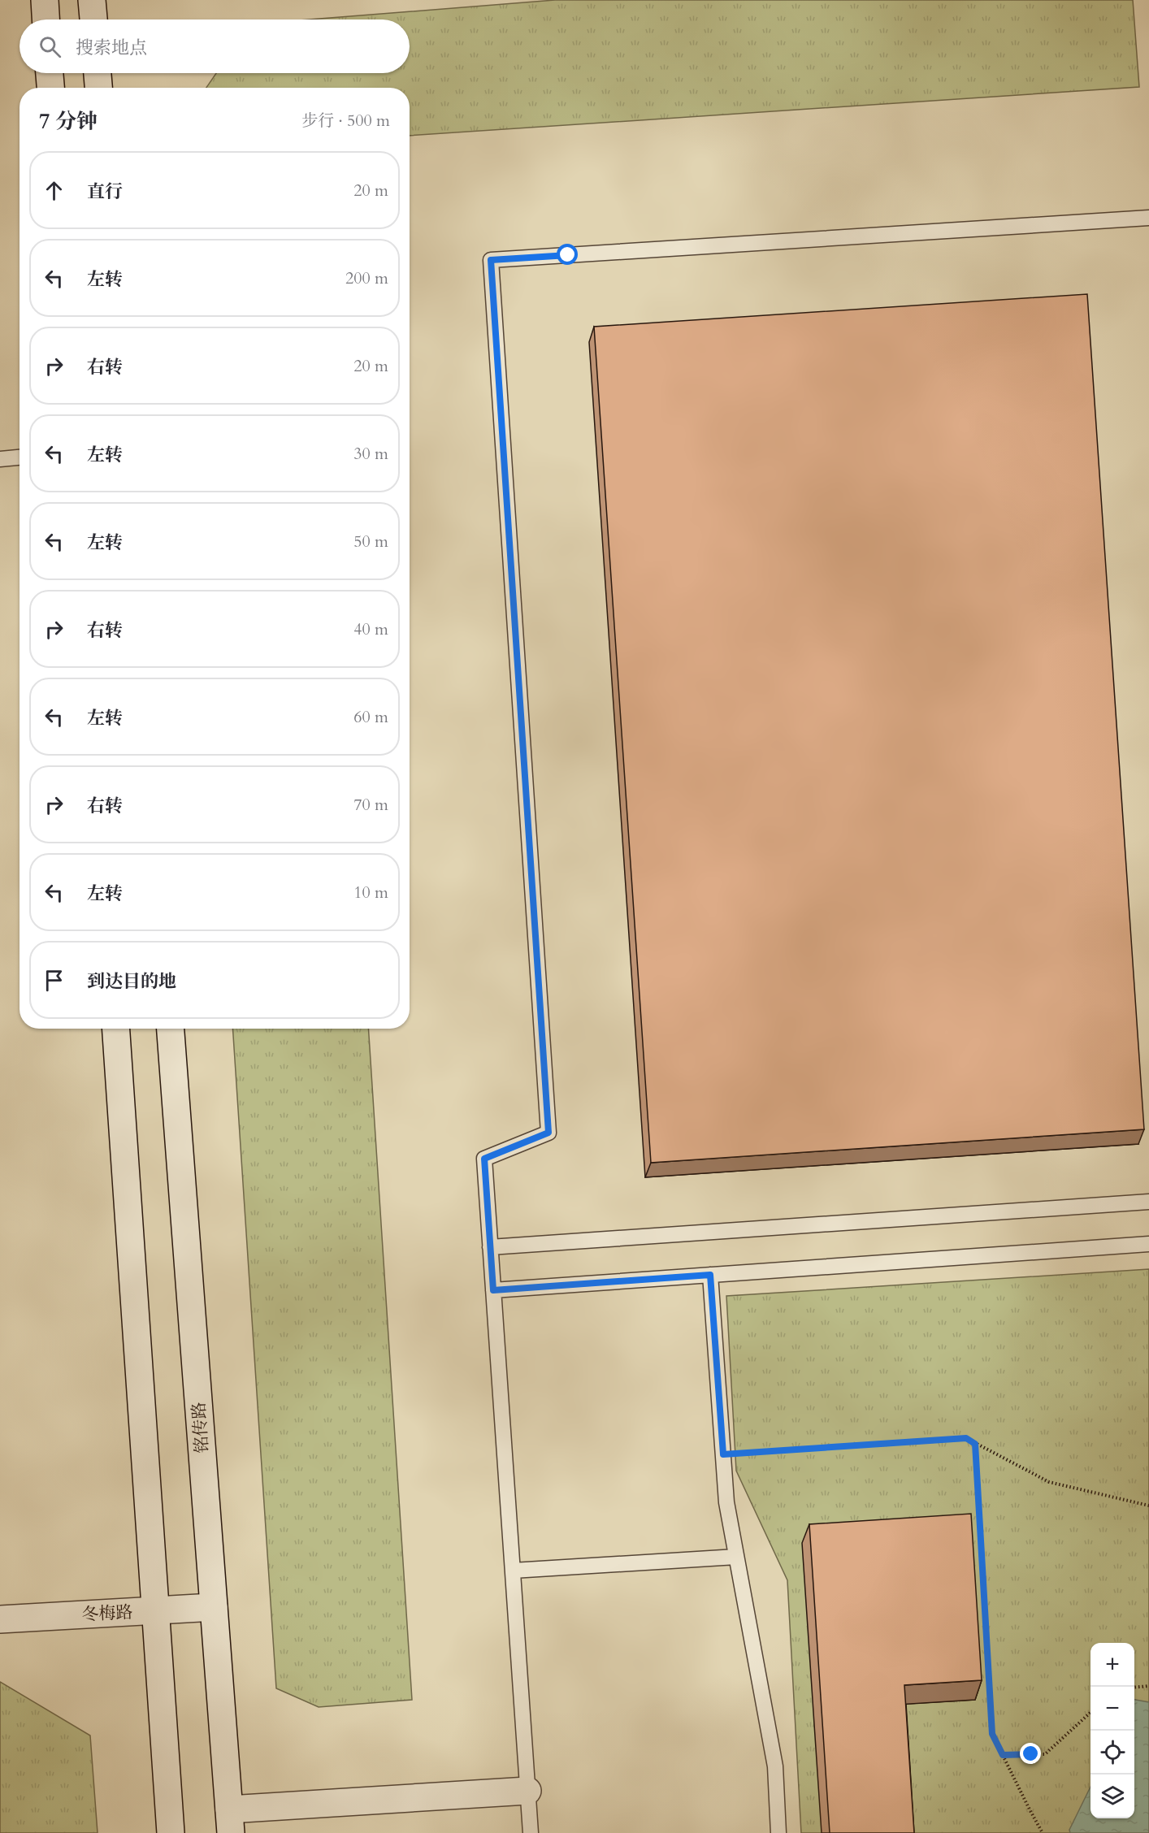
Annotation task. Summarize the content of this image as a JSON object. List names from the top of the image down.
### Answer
{
  "streets": {
    "main road": ["铭传路", "冬梅路"]
  },
  "crossings": [
    ["铭传路", "冬梅路"]
  ],
  "page": {
    "search": "搜索地点",
    "heading": ["7 分钟", "步行 · 500 m"],
    "list": [
      ["直行", "20 m"],
      ["左转", "200 m"],
      ["右转", "20 m"],
      ["左转", "30 m"],
      ["左转", "50 m"],
      ["右转", "40 m"],
      ["左转", "60 m"],
      ["右转", "70 m"],
      ["左转", "10 m"],
      "到达目的地"
    ],
    "map_buttons": ["+", "−"]
  }
}
